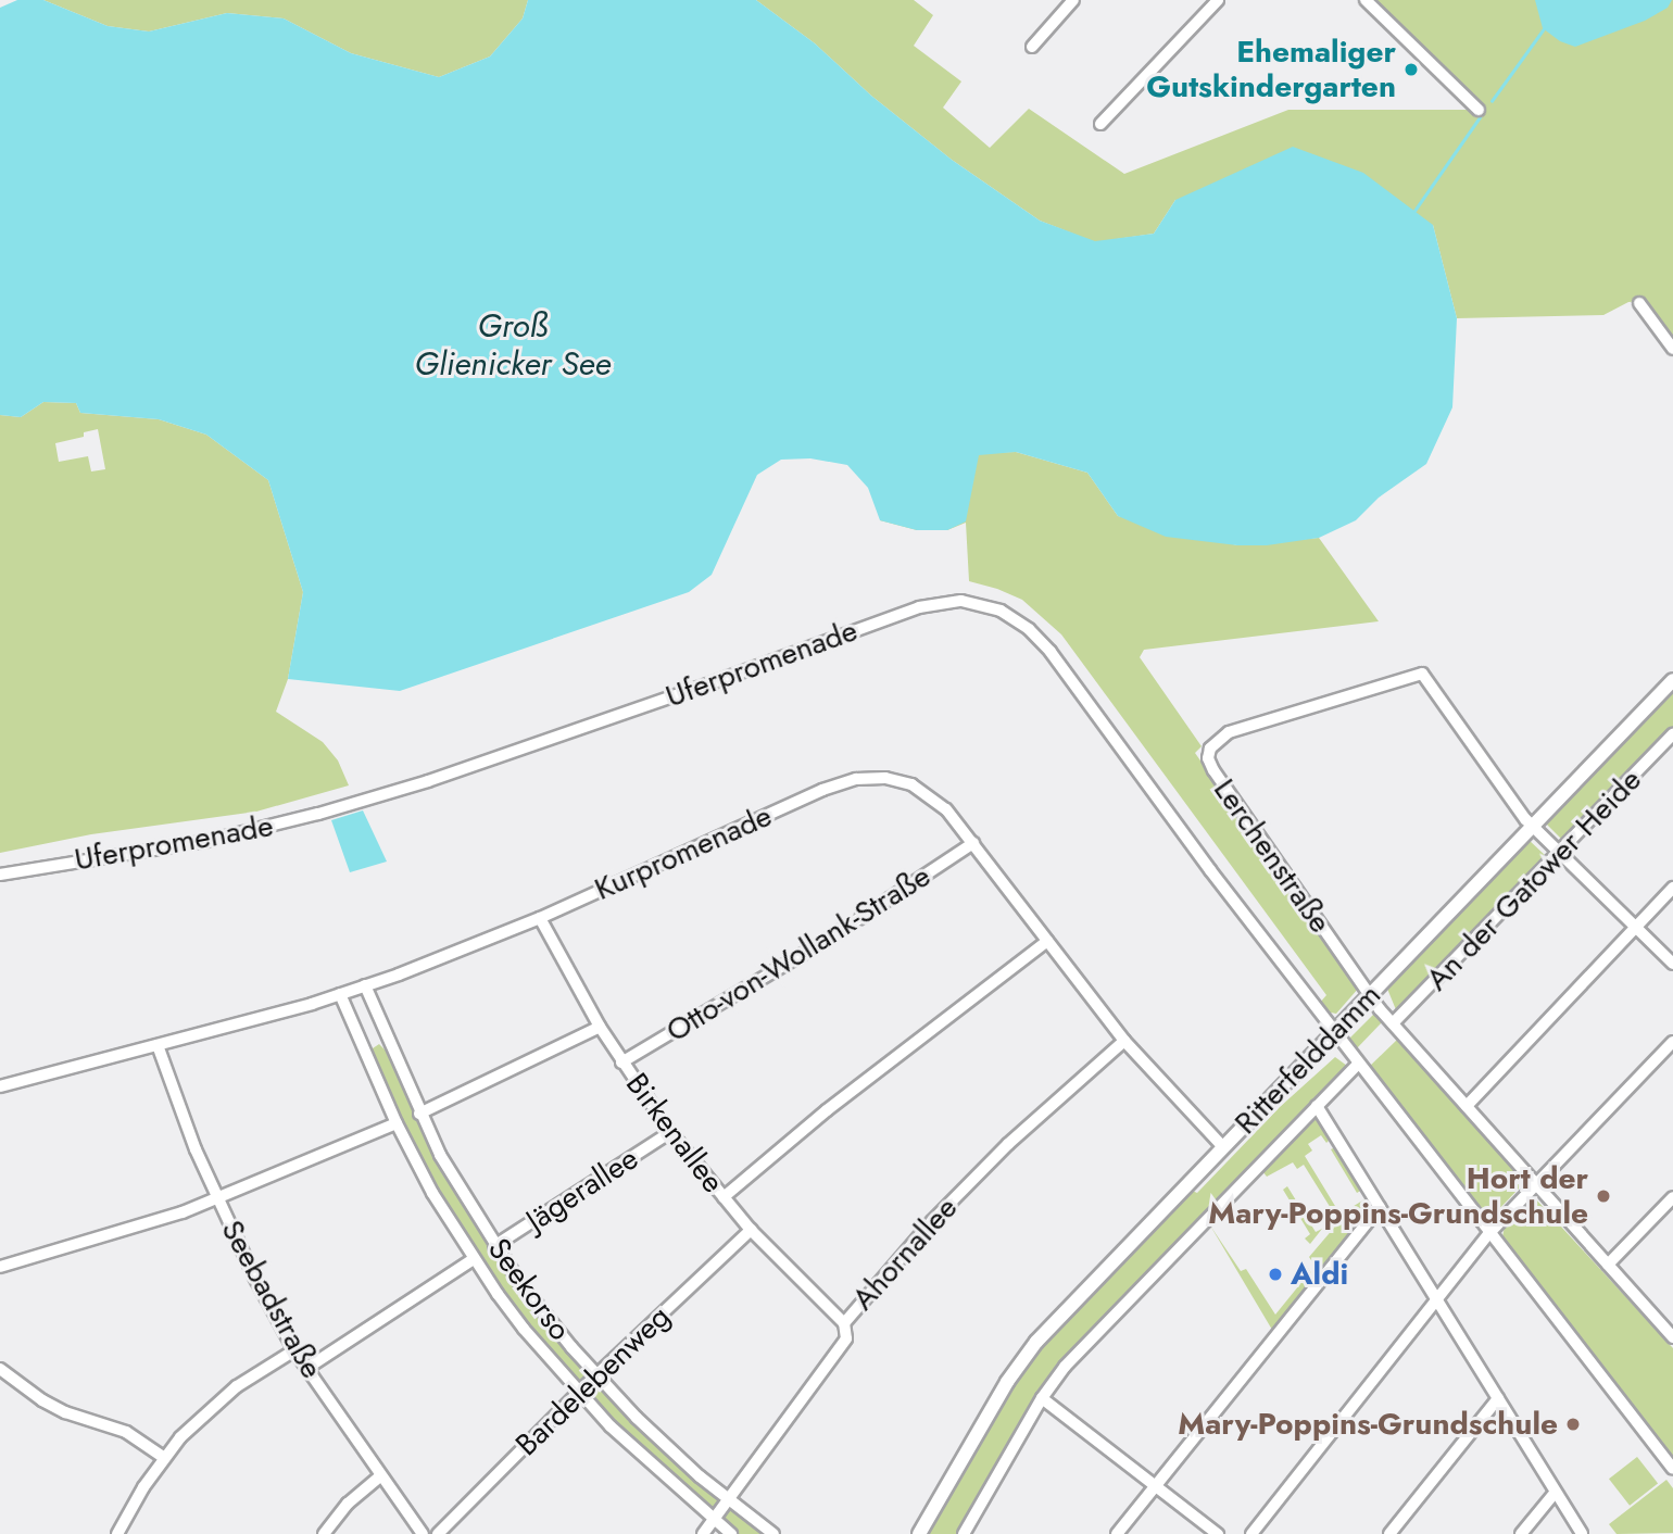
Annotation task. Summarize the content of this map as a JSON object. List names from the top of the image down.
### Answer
{
  "streets": {
    "main road": ["Ritterfelddamm"],
    "street": [
      "Uferpromenade",
      "Kurpromenade",
      "Lerchenstraße",
      "An der Gatower Heide",
      "Otto-von-Wollank-Straße",
      "Birkenallee",
      "Jägerallee",
      "Ahornallee",
      "Seekorso",
      "Seebadstraße",
      "Bardelebenweg"
    ]
  },
  "crossings": [
    ["Uferpromenade", "Ritterfelddamm"],
    ["Kurpromenade", "Otto-von-Wollank-Straße"],
    ["Kurpromenade", "Ritterfelddamm"],
    ["Kurpromenade", "Birkenallee"],
    ["Kurpromenade", "Ahornallee"],
    ["Kurpromenade", "Seekorso"],
    ["Kurpromenade", "Seebadstraße"],
    ["Lerchenstraße", "Ritterfelddamm"],
    ["Otto-von-Wollank-Straße", "Birkenallee"],
    ["Birkenallee", "Jägerallee"],
    ["Birkenallee", "Ahornallee"],
    ["Birkenallee", "Bardelebenweg"],
    ["Jägerallee", "Seekorso"],
    ["Ahornallee", "Seekorso"],
    ["Seekorso", "Bardelebenweg"]
  ],
  "water": ["Groß Glienicker See"],
  "places": [
    "Ehemaliger Gutskindergarten",
    "Hort der Mary-Poppins-Grundschule",
    "Aldi",
    "Mary-Poppins-Grundschule"
  ]
}
